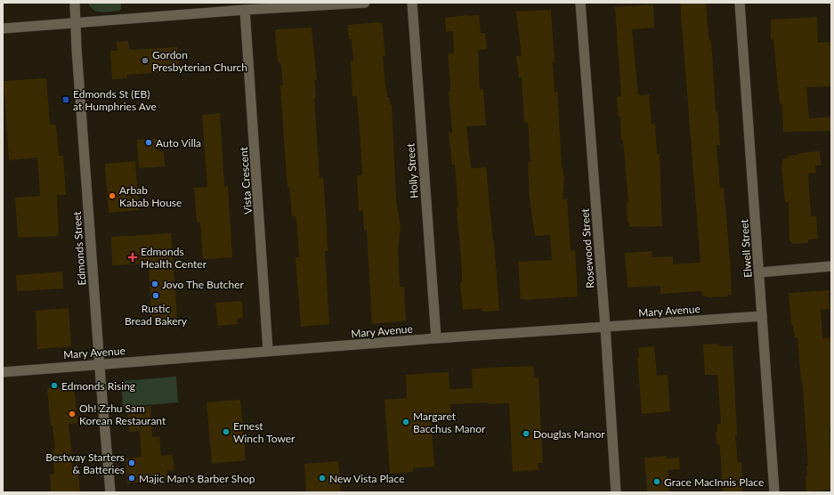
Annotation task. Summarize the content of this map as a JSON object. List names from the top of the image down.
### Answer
{
  "streets": {
    "street": [
      "Holly Street",
      "Vista Crescent",
      "Edmonds Street",
      "Rosewood Street",
      "Elwell Street",
      "Mary Avenue"
    ]
  },
  "crossings": [
    ["Holly Street", "Mary Avenue"],
    ["Vista Crescent", "Mary Avenue"],
    ["Edmonds Street", "Mary Avenue"],
    ["Rosewood Street", "Mary Avenue"],
    ["Elwell Street", "Mary Avenue"]
  ],
  "places": {
    "other": [
      "Gordon Presbyterian Church",
      "Auto Villa",
      "Arbab Kabab House",
      "Jovo The Butcher",
      "Rustic Bread Bakery",
      "Edmonds Rising",
      "Oh! Zzhu Sam Korean Restaurant",
      "Margaret Bacchus Manor",
      "Ernest Winch Tower",
      "Douglas Manor",
      "Bestway Starters & Batteries",
      "Majic Man's Barber Shop",
      "New Vista Place",
      "Grace MacInnis Place"
    ],
    "transit": ["Edmonds St (EB) at Humphries Ave"],
    "health": ["Edmonds Health Center"]
  }
}
